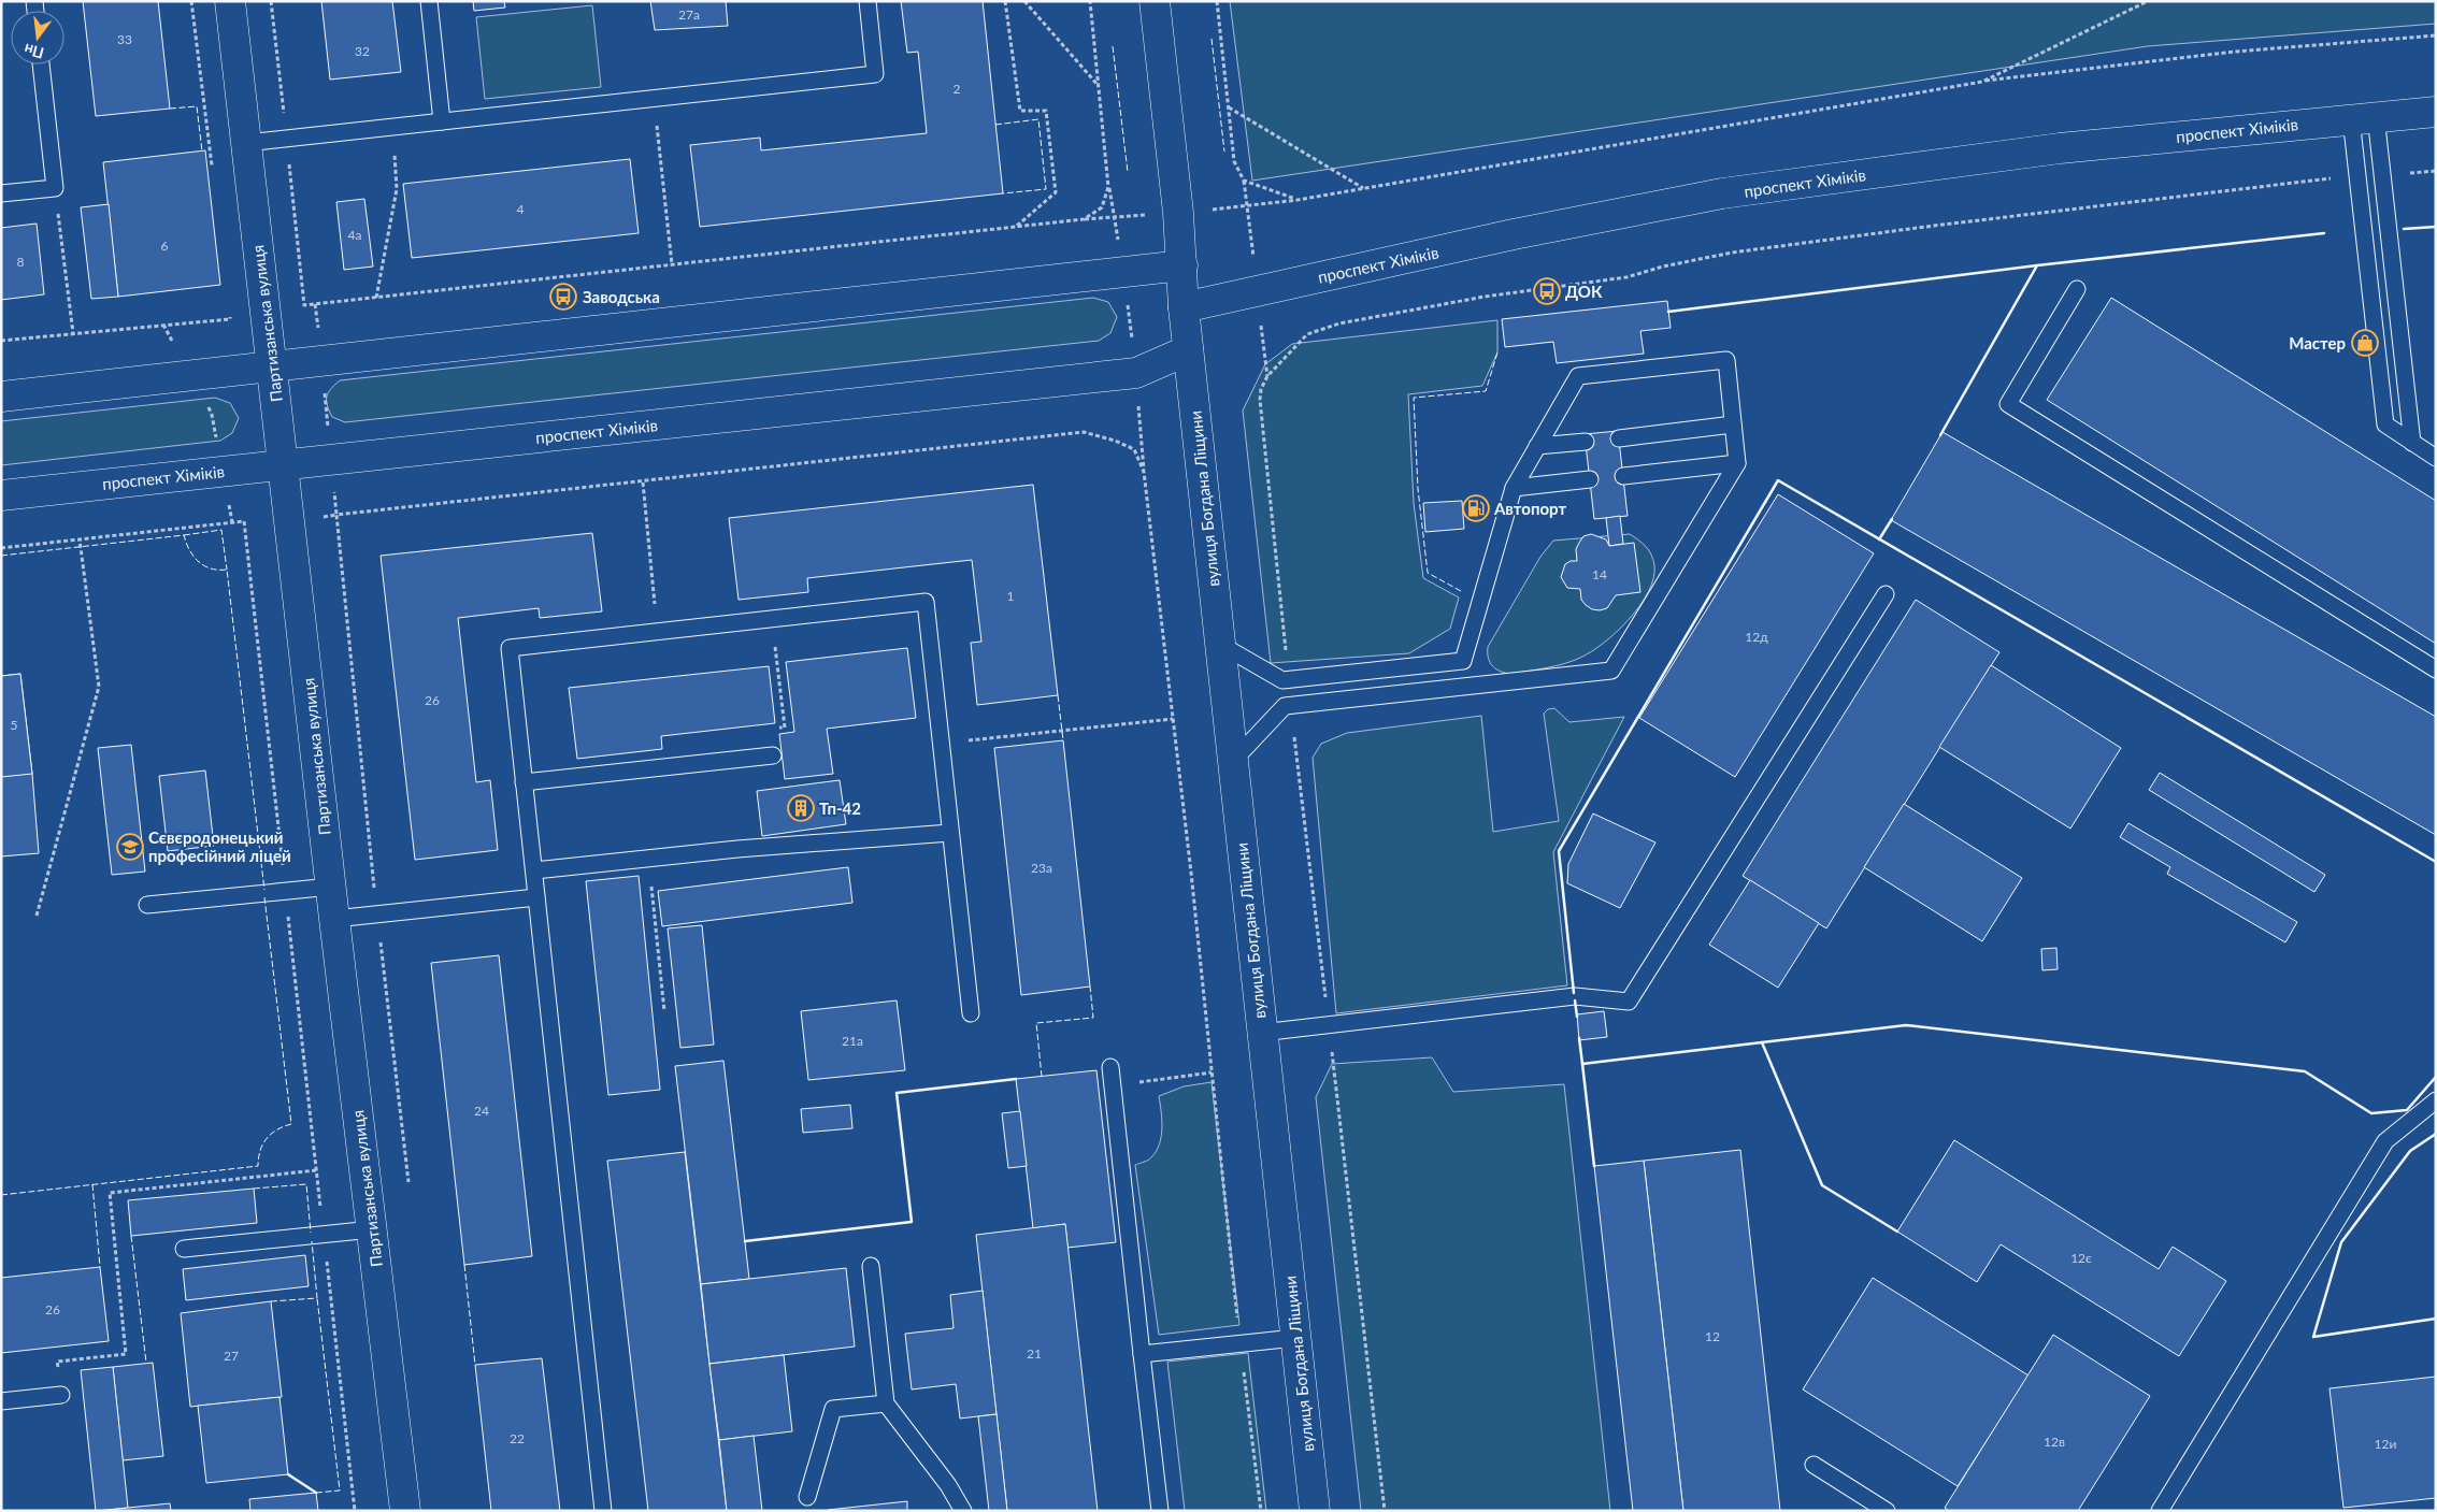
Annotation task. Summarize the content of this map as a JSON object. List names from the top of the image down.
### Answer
{
  "streets": {
    "main road": ["проспект Хіміків", "Партизанська вулиця", "вулиця Богдана Ліщини"]
  },
  "crossings": [
    ["проспект Хіміків", "Партизанська вулиця"],
    ["проспект Хіміків", "вулиця Богдана Ліщини"]
  ],
  "places": {
    "bus stop": ["ДОК", "Заводська"],
    "shop": ["Мастер"],
    "fuel station": ["Автопорт"],
    "building": ["Тп-42"],
    "school or university": ["Сєвєродонецький професійний ліцей"]
  },
  "house_numbers": [
    "27а",
    "33",
    "32",
    "2",
    "4",
    "4а",
    "6",
    "8",
    "14",
    "1",
    "12д",
    "26",
    "5",
    "23а",
    "21а",
    "24",
    "12є",
    "26",
    "12",
    "21",
    "27",
    "22",
    "12в",
    "12и"
  ],
  "north": "bottom"
}
